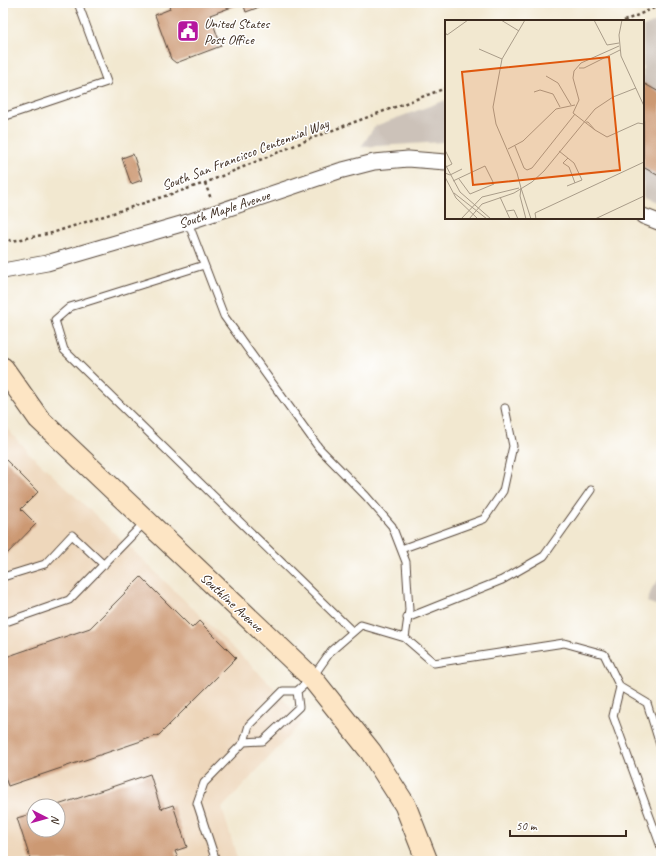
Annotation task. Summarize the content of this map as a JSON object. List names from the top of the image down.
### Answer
{
  "streets": {
    "street": ["South Maple Avenue", "Southline Avenue"],
    "path": ["South San Francisco Centennial Way"]
  },
  "places": {
    "public building": ["United States Post Office"]
  },
  "scale_bar": "50 m",
  "north": "right"
}
